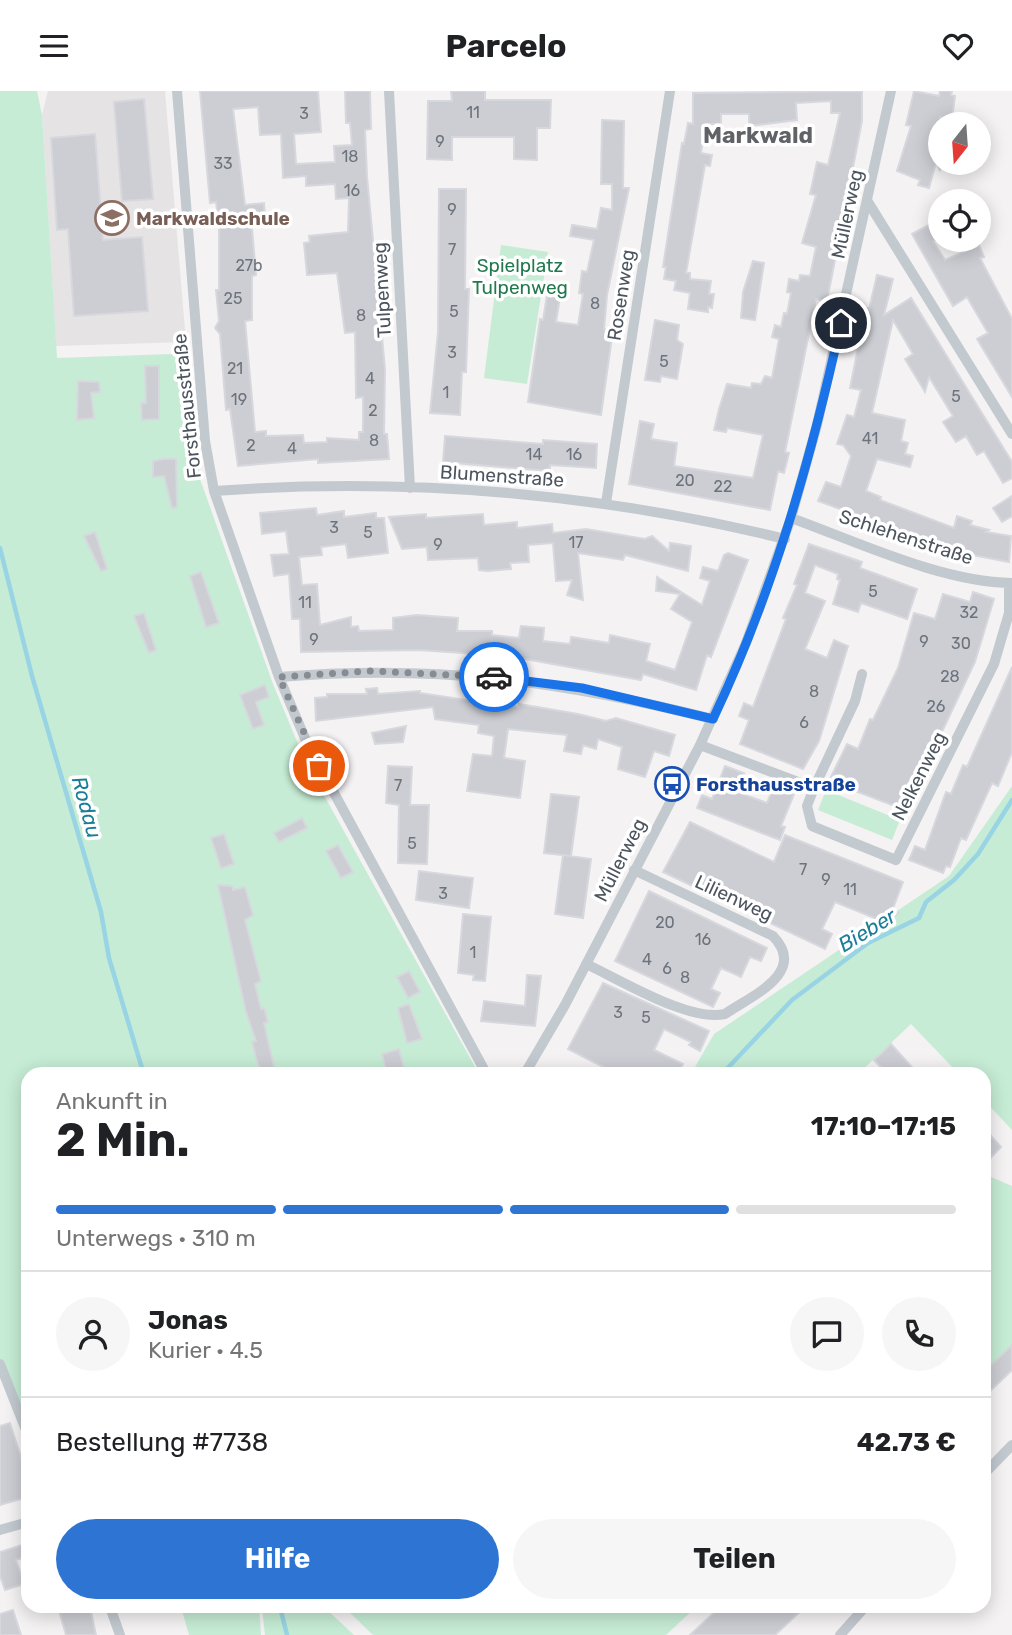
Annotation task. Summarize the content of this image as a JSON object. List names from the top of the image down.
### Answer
{
  "streets": {
    "street": [
      "Müllerweg",
      "Tulpenweg",
      "Rosenweg",
      "Forsthausstraße",
      "Blumenstraße",
      "Schlehenstraße",
      "Nelkenweg",
      "Lilienweg"
    ]
  },
  "crossings": [
    ["Müllerweg", "Blumenstraße"],
    ["Müllerweg", "Schlehenstraße"],
    ["Müllerweg", "Lilienweg"],
    ["Tulpenweg", "Blumenstraße"],
    ["Rosenweg", "Blumenstraße"],
    ["Forsthausstraße", "Blumenstraße"],
    ["Schlehenstraße", "Nelkenweg"]
  ],
  "districts": ["Markwald"],
  "water": ["Rodau", "Bieber"],
  "parks": ["Spielplatz Tulpenweg"],
  "places": {
    "school or university": ["Markwaldschule"],
    "bus stop": ["Forsthausstraße"]
  },
  "house_numbers": [
    "11",
    "3",
    "9",
    "18",
    "33",
    "16",
    "9",
    "7",
    "27b",
    "25",
    "8",
    "5",
    "8",
    "3",
    "5",
    "21",
    "4",
    "1",
    "5",
    "19",
    "2",
    "41",
    "8",
    "2",
    "4",
    "14",
    "16",
    "20",
    "22",
    "3",
    "5",
    "17",
    "9",
    "5",
    "11",
    "32",
    "9",
    "9",
    "30",
    "28",
    "8",
    "26",
    "6",
    "7",
    "5",
    "7",
    "9",
    "11",
    "3",
    "20",
    "16",
    "1",
    "4",
    "6",
    "8",
    "3",
    "5"
  ],
  "north": "bottom",
  "page": {
    "header": "Parcelo",
    "heading": ["2 Min.", "Ankunft in", "17:10–17:15"],
    "panel": [
      "Jonas",
      "Kurier · 4.5",
      "Bestellung #7738",
      "42.73 €"
    ],
    "bar": "Unterwegs · 310 m",
    "buttons": ["Hilfe", "Teilen"]
  }
}
